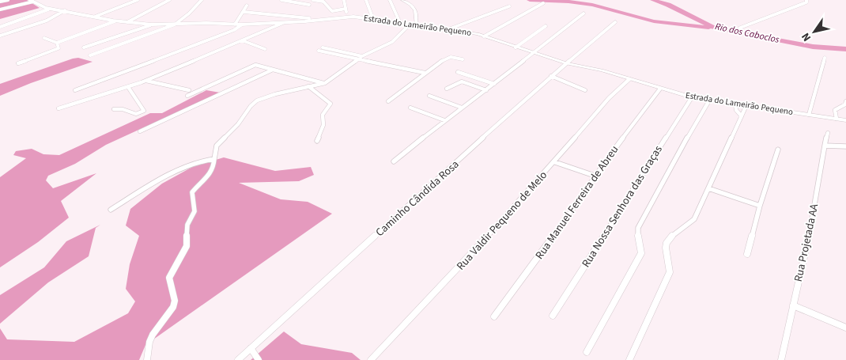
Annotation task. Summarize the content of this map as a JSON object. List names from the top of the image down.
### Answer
{
  "streets": {
    "street": [
      "Estrada do Lameirão Pequeno",
      "Caminho Cândida Rosa",
      "Rua Manuel Ferreira de Abreu",
      "Rua Nossa Senhora das Graças",
      "Rua Valdir Pequeno de Melo",
      "Rua Projetada AA"
    ]
  },
  "crossings": [
    ["Estrada do Lameirão Pequeno", "Caminho Cândida Rosa"],
    ["Estrada do Lameirão Pequeno", "Rua Manuel Ferreira de Abreu"],
    ["Estrada do Lameirão Pequeno", "Rua Nossa Senhora das Graças"],
    ["Estrada do Lameirão Pequeno", "Rua Valdir Pequeno de Melo"]
  ],
  "water": ["Rio dos Caboclos"],
  "north": "bottom left"
}
